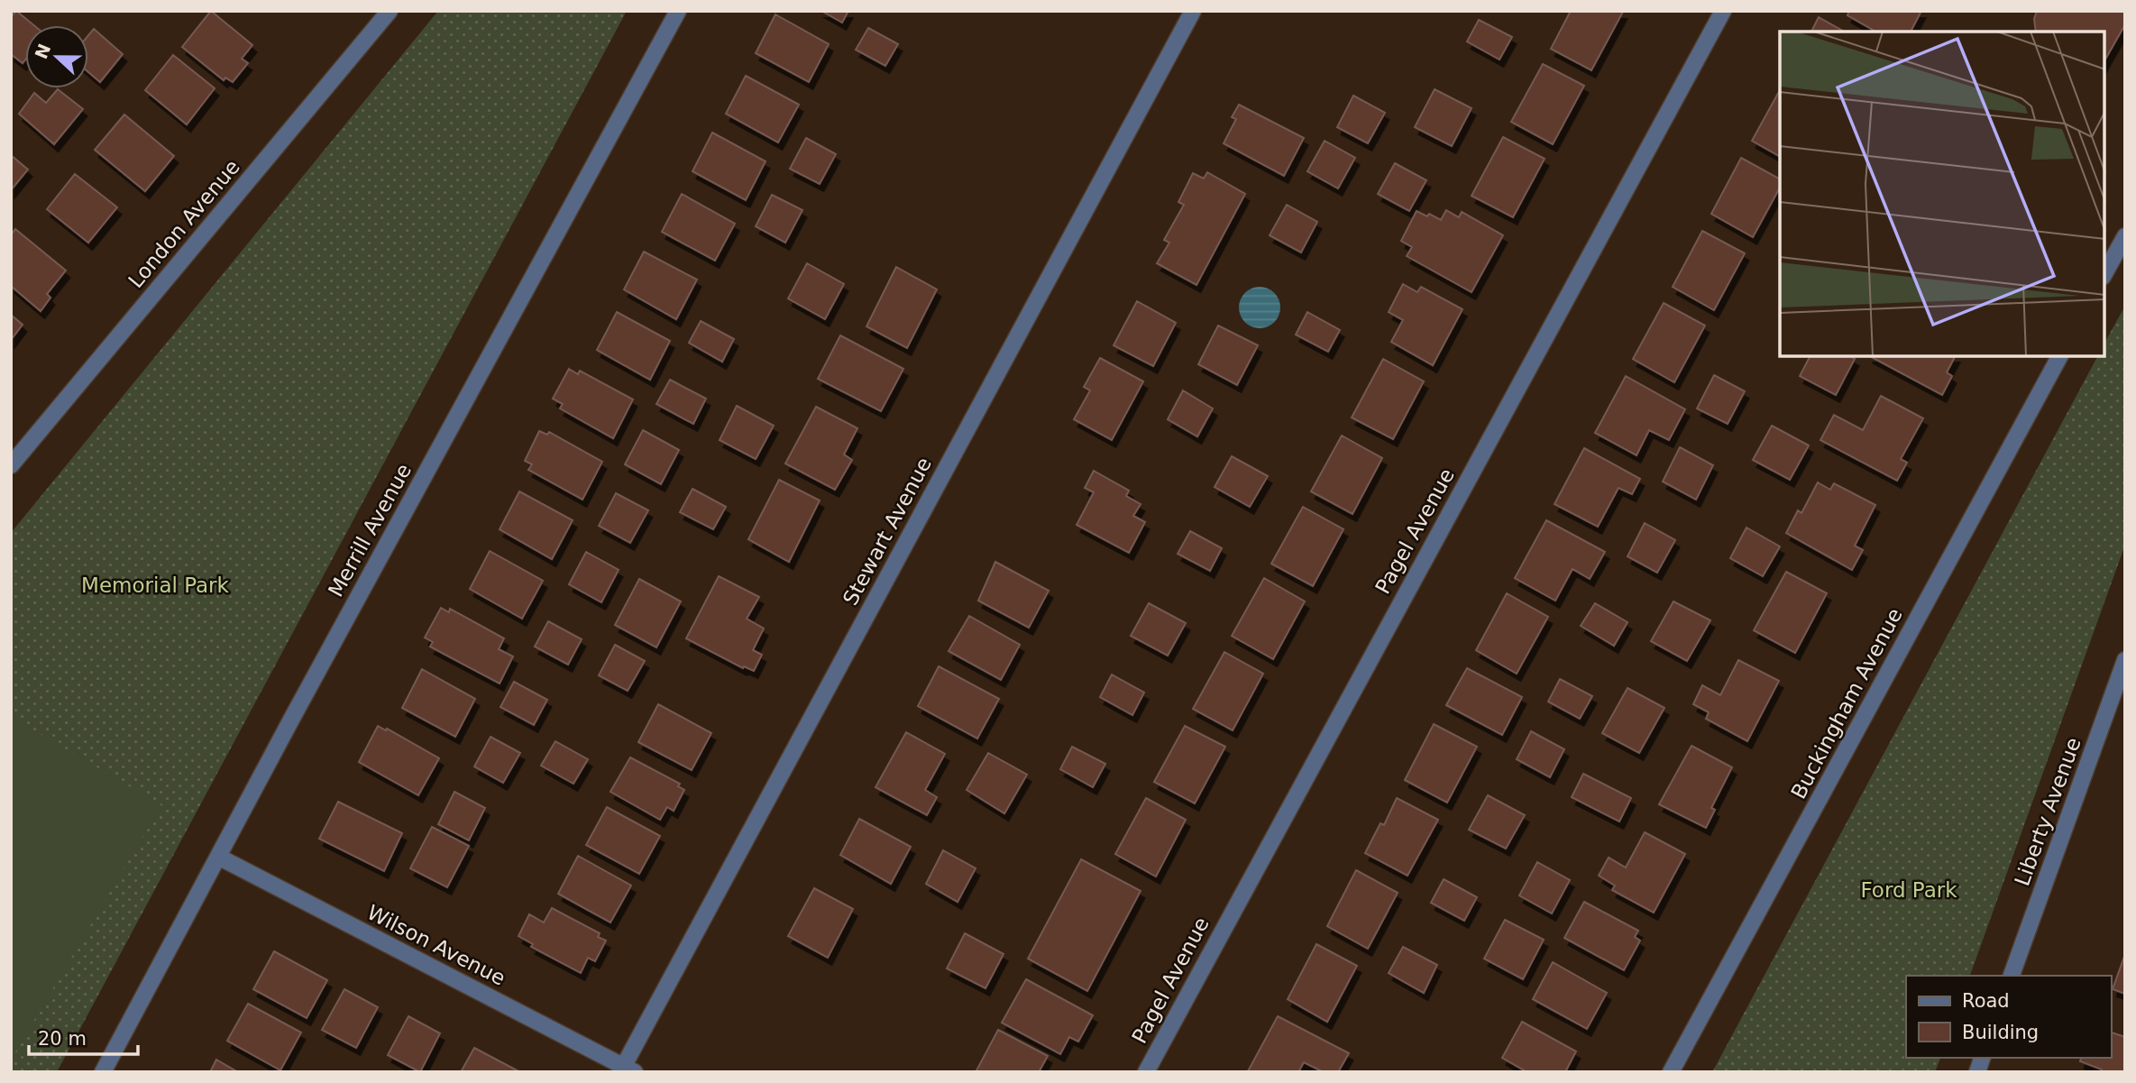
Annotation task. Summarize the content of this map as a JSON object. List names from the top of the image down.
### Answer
{
  "streets": {
    "street": [
      "London Avenue",
      "Merrill Avenue",
      "Stewart Avenue",
      "Pagel Avenue",
      "Buckingham Avenue",
      "Liberty Avenue",
      "Wilson Avenue"
    ]
  },
  "crossings": [
    ["Merrill Avenue", "Wilson Avenue"],
    ["Stewart Avenue", "Wilson Avenue"]
  ],
  "parks": ["Memorial Park", "Ford Park"],
  "legend": ["Road", "Building"],
  "scale_bar": "20 m",
  "north": "left"
}
